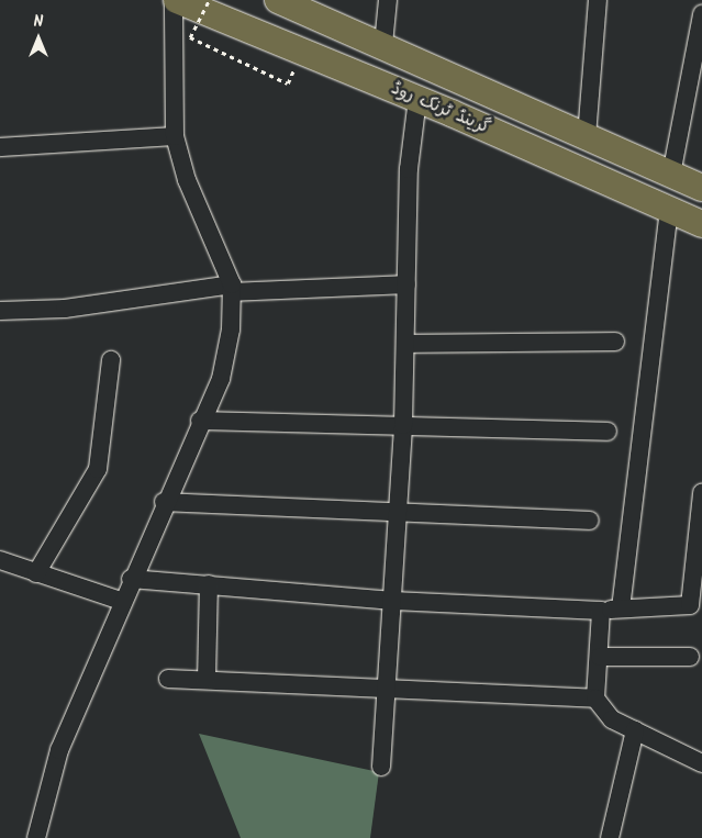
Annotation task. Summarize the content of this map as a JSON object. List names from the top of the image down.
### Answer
{
  "streets": {
    "highway": ["گرینڈ ٹرنک روڈ"]
  },
  "north": "top"
}
